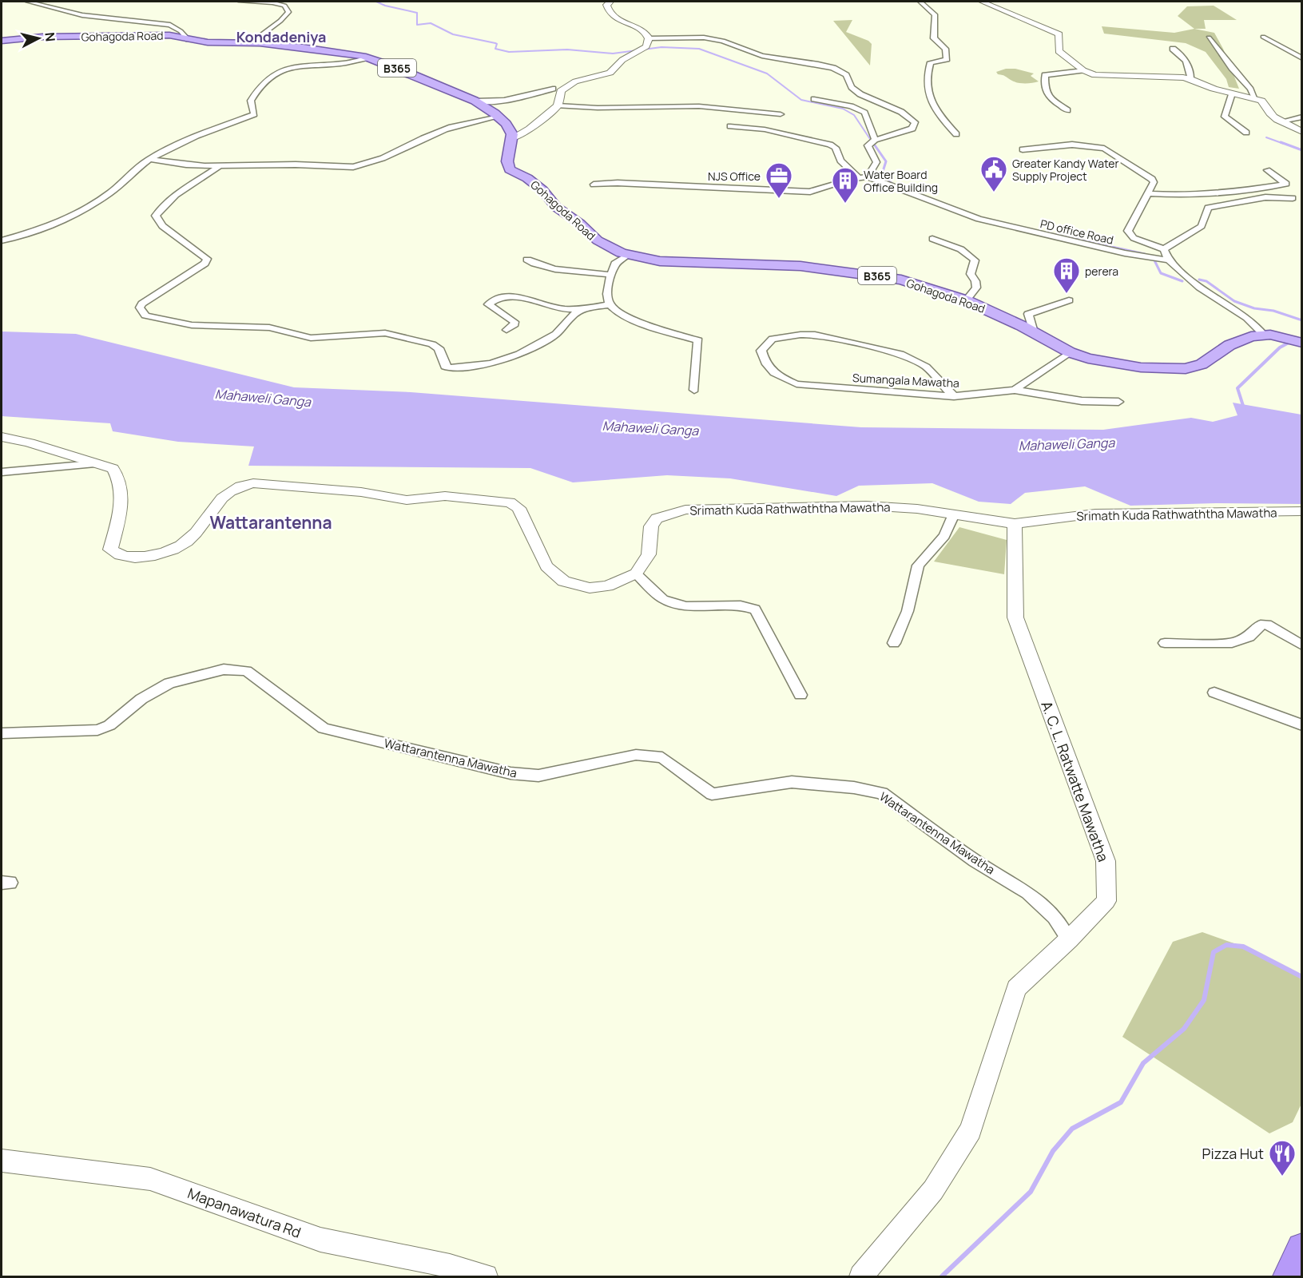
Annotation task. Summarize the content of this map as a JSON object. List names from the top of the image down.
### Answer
{
  "streets": {
    "main road": ["Gohagoda Road", "B365"],
    "street": [
      "PD office Road",
      "Sumangala Mawatha",
      "Srimath Kuda Rathwaththa Mawatha",
      "Wattarantenna Mawatha",
      "A. C. L. Ratwatte Mawatha",
      "Mapanawatura Rd"
    ]
  },
  "crossings": [
    ["Gohagoda Road", "Sumangala Mawatha"],
    ["Srimath Kuda Rathwaththa Mawatha", "A. C. L. Ratwatte Mawatha"],
    ["Wattarantenna Mawatha", "A. C. L. Ratwatte Mawatha"]
  ],
  "districts": ["Kondadeniya", "Wattarantenna"],
  "water": ["Mahaweli Ganga"],
  "places": {
    "public building": ["Greater Kandy Water Supply Project"],
    "office": ["NJS Office"],
    "building": ["Water Board Office Building", "perera"],
    "restaurant": ["Pizza Hut"]
  },
  "north": "right"
}
